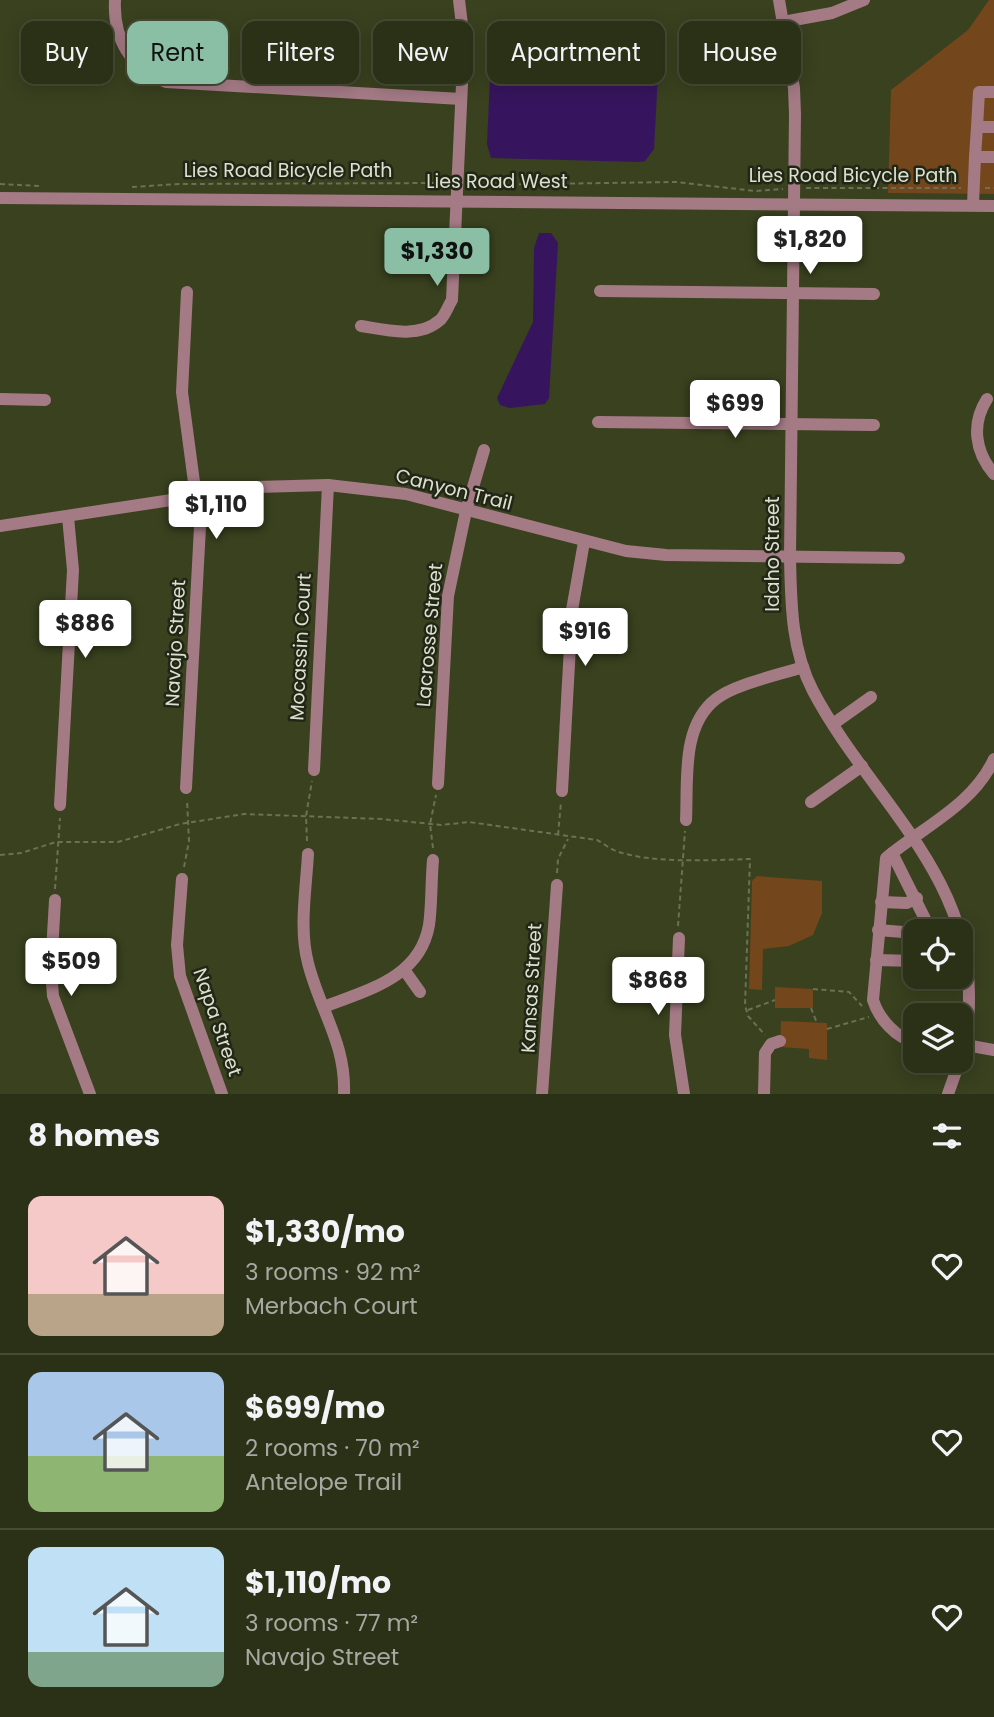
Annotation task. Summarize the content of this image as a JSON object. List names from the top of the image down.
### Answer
{
  "streets": {
    "street": [
      "Lies Road West",
      "Canyon Trail",
      "Idaho Street",
      "Lacrosse Street",
      "Navajo Street",
      "Mocassin Court",
      "Kansas Street",
      "Napa Street"
    ],
    "path": ["Lies Road Bicycle Path"]
  },
  "crossings": [
    ["Lies Road Bicycle Path", "Idaho Street"],
    ["Lies Road West", "Idaho Street"],
    ["Canyon Trail", "Idaho Street"],
    ["Canyon Trail", "Lacrosse Street"],
    ["Canyon Trail", "Navajo Street"],
    ["Canyon Trail", "Mocassin Court"]
  ],
  "page": {
    "chip": [
      "Buy",
      "Rent",
      "Filters",
      "New",
      "Apartment",
      "House"
    ],
    "price": [
      "$1,820",
      "$1,330",
      "$699",
      "$1,110",
      "$886",
      "$916",
      "$509",
      "$868"
    ],
    "heading": "8 homes",
    "list": [
      {
        "name": "$1,330/mo",
        "note": "3 rooms · 92 m² · Merbach Court"
      },
      {
        "name": "$699/mo",
        "note": "2 rooms · 70 m² · Antelope Trail"
      },
      {
        "name": "$1,110/mo",
        "note": "3 rooms · 77 m² · Navajo Street"
      }
    ]
  }
}
